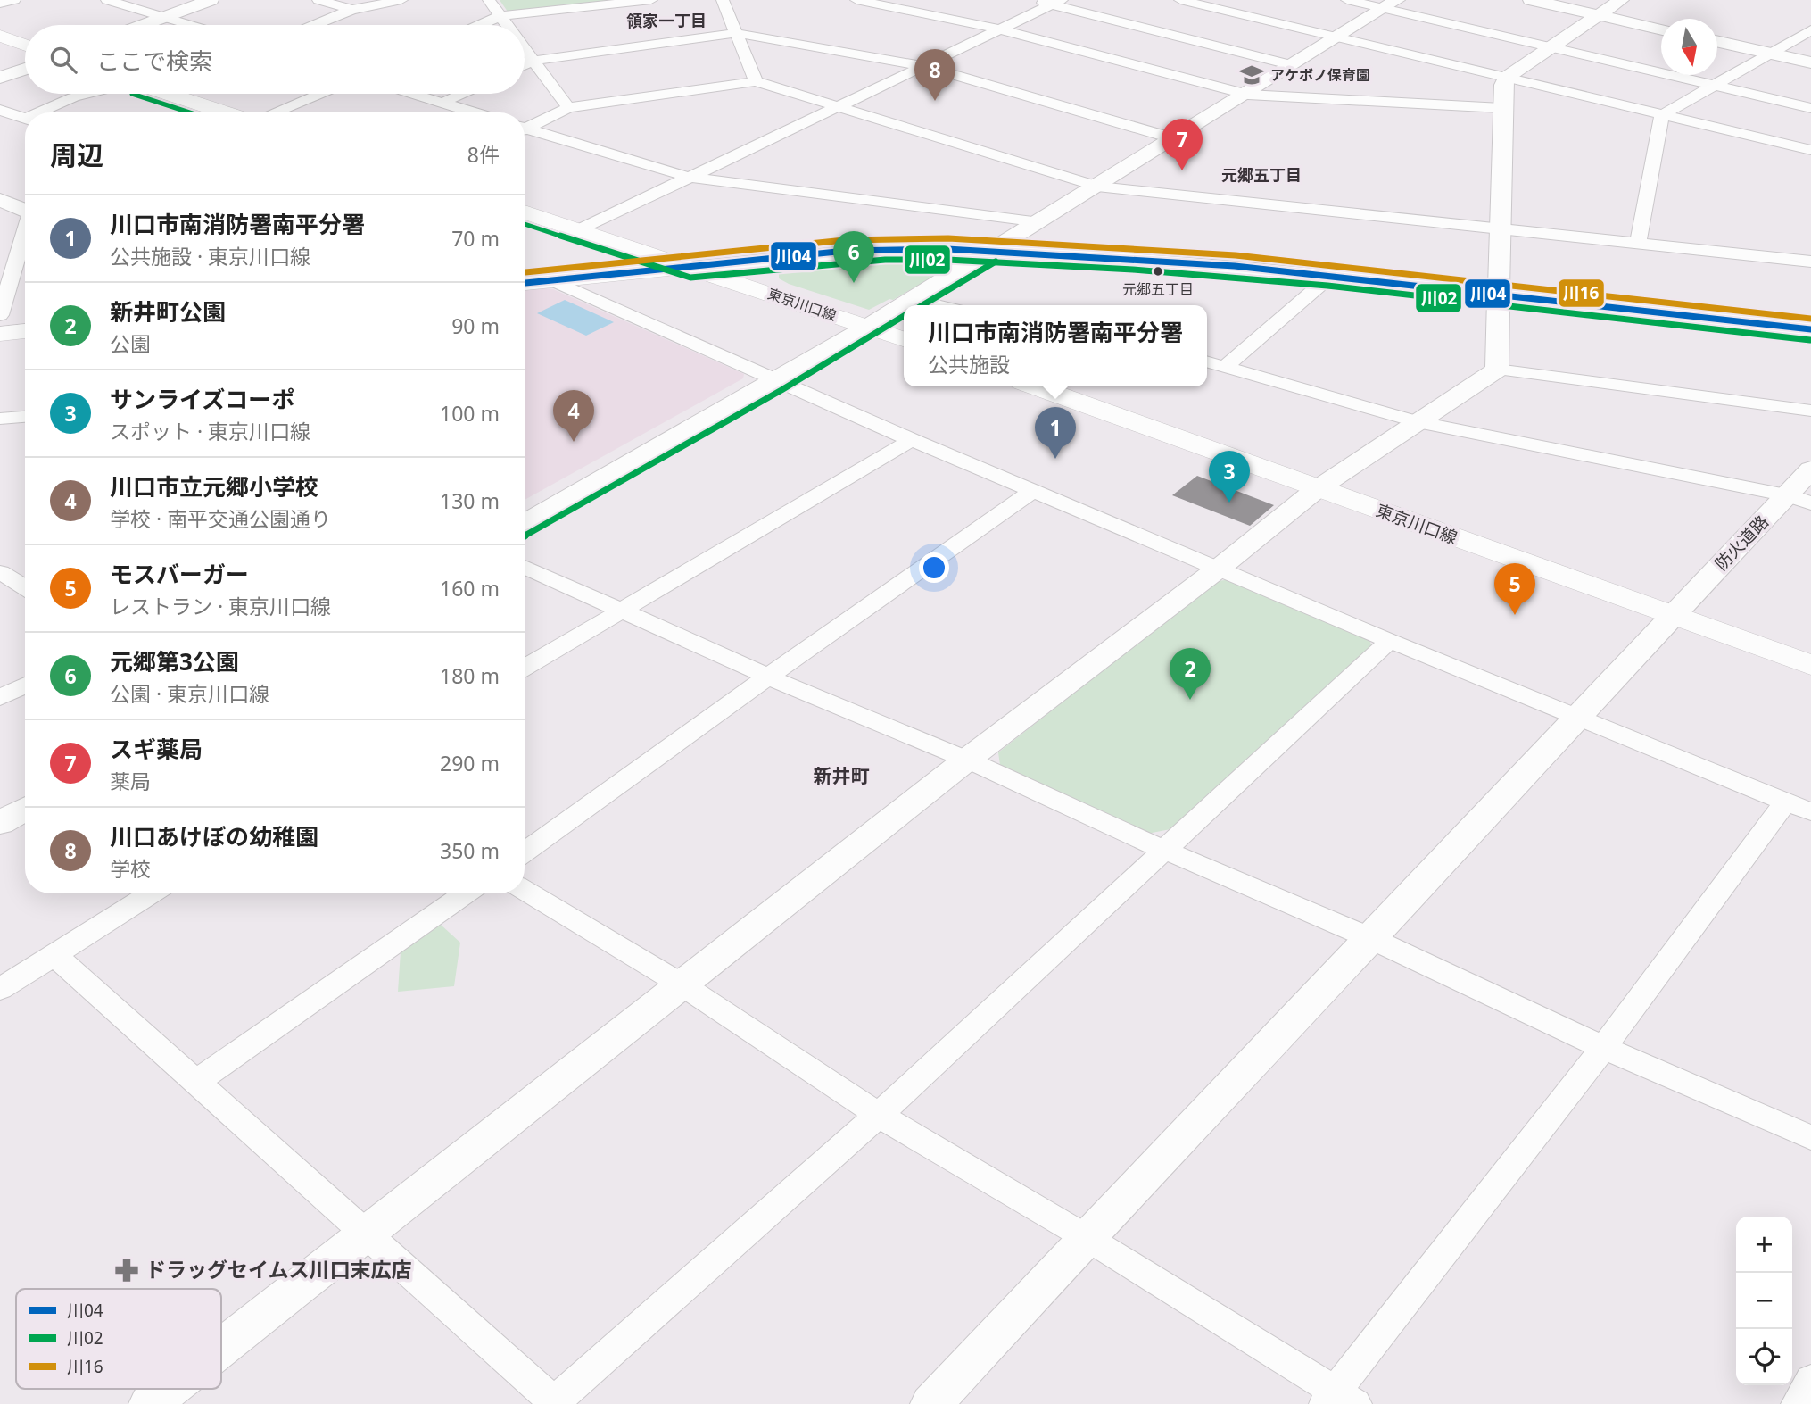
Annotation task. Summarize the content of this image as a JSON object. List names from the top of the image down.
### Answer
{
  "streets": {
    "main road": ["東京川口線"],
    "street": ["防火道路"]
  },
  "crossings": [
    ["東京川口線", "防火道路"]
  ],
  "districts": ["領家一丁目", "元郷五丁目", "新井町"],
  "places": {
    "school or university": ["アケボノ保育園"],
    "other": ["元郷五丁目"],
    "pharmacy": ["ドラッグセイムス川口末広店"]
  },
  "lines": ["transit line 川02", "transit line 川16", "transit line 川04"],
  "legend": ["川04", "川02", "川16"],
  "north": "bottom",
  "page": {
    "search": "ここで検索",
    "pins": [
      "8",
      "7",
      "6",
      "4",
      "1",
      "3",
      "5",
      "2"
    ],
    "heading": ["周辺", "8件"],
    "list": [
      {
        "mark": "1",
        "name": "川口市南消防署南平分署",
        "note": "公共施設 · 東京川口線",
        "value": "70 m"
      },
      {
        "mark": "2",
        "name": "新井町公園",
        "note": "公園",
        "value": "90 m"
      },
      {
        "mark": "3",
        "name": "サンライズコーポ",
        "note": "スポット · 東京川口線",
        "value": "100 m"
      },
      {
        "mark": "4",
        "name": "川口市立元郷小学校",
        "note": "学校 · 南平交通公園通り",
        "value": "130 m"
      },
      {
        "mark": "5",
        "name": "モスバーガー",
        "note": "レストラン · 東京川口線",
        "value": "160 m"
      },
      {
        "mark": "6",
        "name": "元郷第3公園",
        "note": "公園 · 東京川口線",
        "value": "180 m"
      },
      {
        "mark": "7",
        "name": "スギ薬局",
        "note": "薬局",
        "value": "290 m"
      },
      {
        "mark": "8",
        "name": "川口あけぼの幼稚園",
        "note": "学校",
        "value": "350 m"
      }
    ],
    "popup": ["川口市南消防署南平分署", "公共施設"],
    "map_buttons": ["+", "−"]
  }
}
